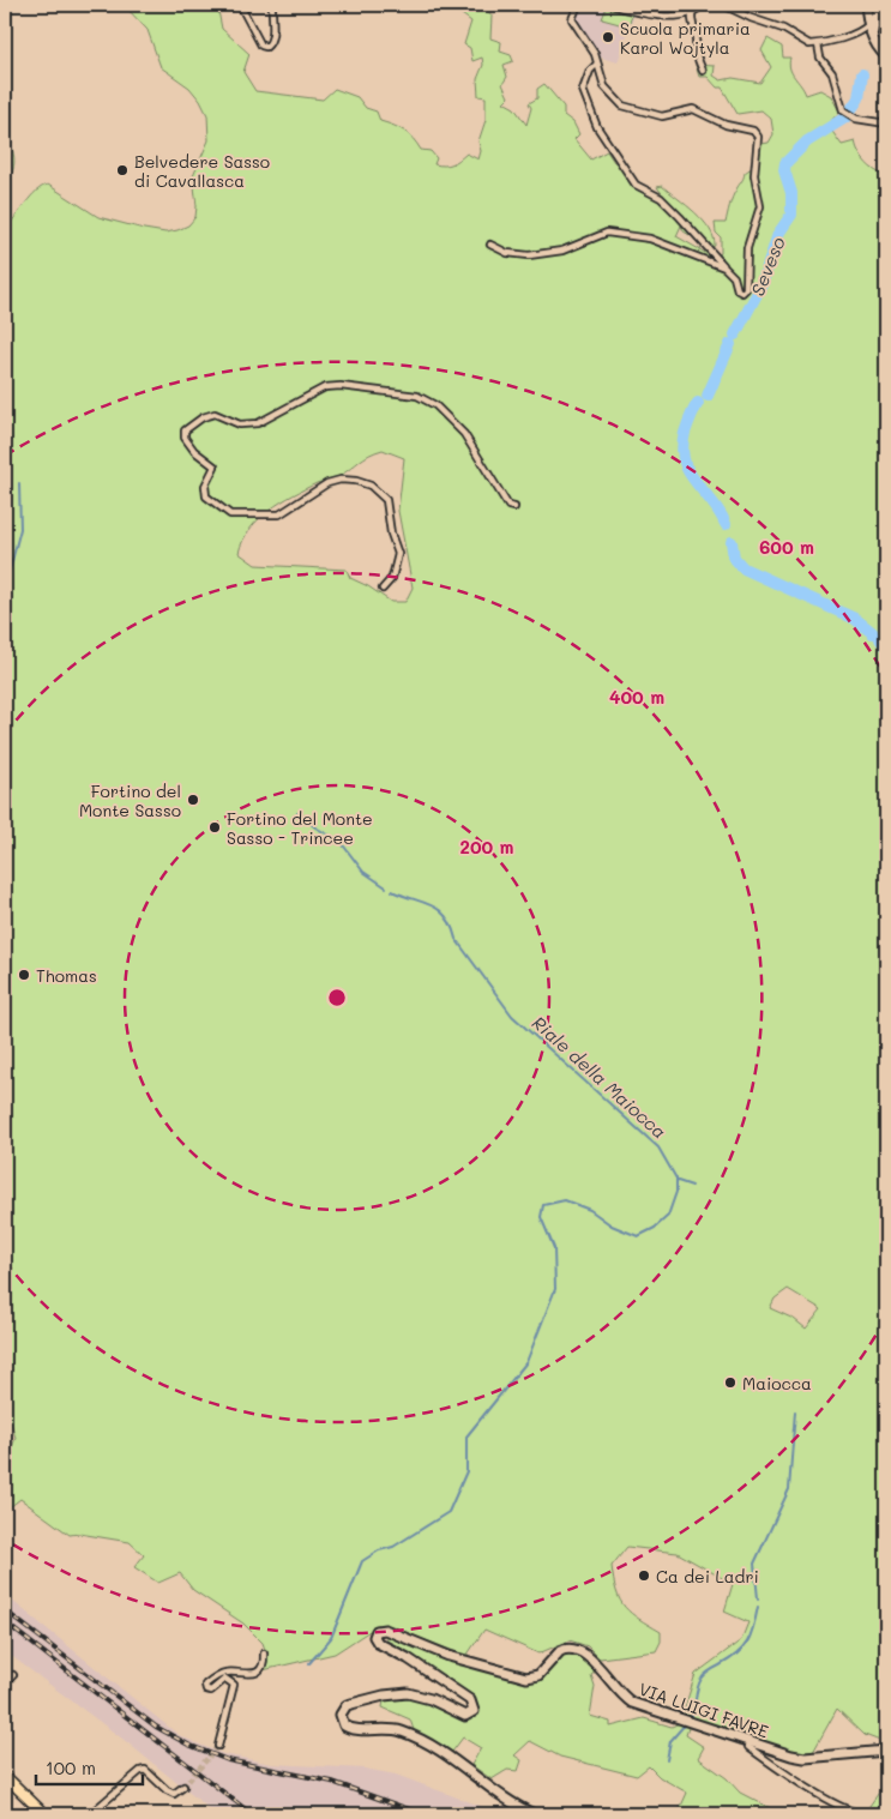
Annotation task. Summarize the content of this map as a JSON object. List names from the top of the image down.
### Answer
{
  "streets": {
    "street": ["VIA LUIGI FAVRE"]
  },
  "water": ["Seveso", "Riale della Maiocca"],
  "places": [
    "Scuola primaria Karol Wojtyla",
    "Belvedere Sasso di Cavallasca",
    "Fortino del Monte Sasso",
    "Fortino del Monte Sasso - Trincee",
    "Thomas",
    "Maiocca",
    "Ca dei Ladri"
  ],
  "scale_bar": "100 m",
  "rings": ["600 m", "400 m", "200 m"]
}
